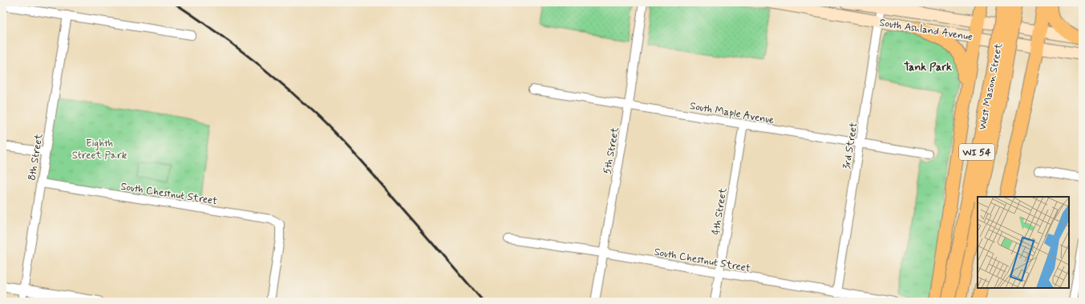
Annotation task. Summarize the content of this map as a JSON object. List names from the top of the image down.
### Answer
{
  "streets": {
    "main road": ["South Ashland Avenue", "West Mason Street", "WI 54"],
    "street": [
      "South Maple Avenue",
      "3rd Street",
      "5th Street",
      "8th Street",
      "South Chestnut Street",
      "4th Street"
    ]
  },
  "crossings": [
    ["South Ashland Avenue", "3rd Street"],
    ["South Maple Avenue", "3rd Street"],
    ["South Maple Avenue", "5th Street"],
    ["South Maple Avenue", "4th Street"],
    ["3rd Street", "South Chestnut Street"],
    ["5th Street", "South Chestnut Street"],
    ["8th Street", "South Chestnut Street"],
    ["South Chestnut Street", "4th Street"]
  ],
  "districts": ["Tank Park"],
  "parks": ["Eighth Street Park"]
}
